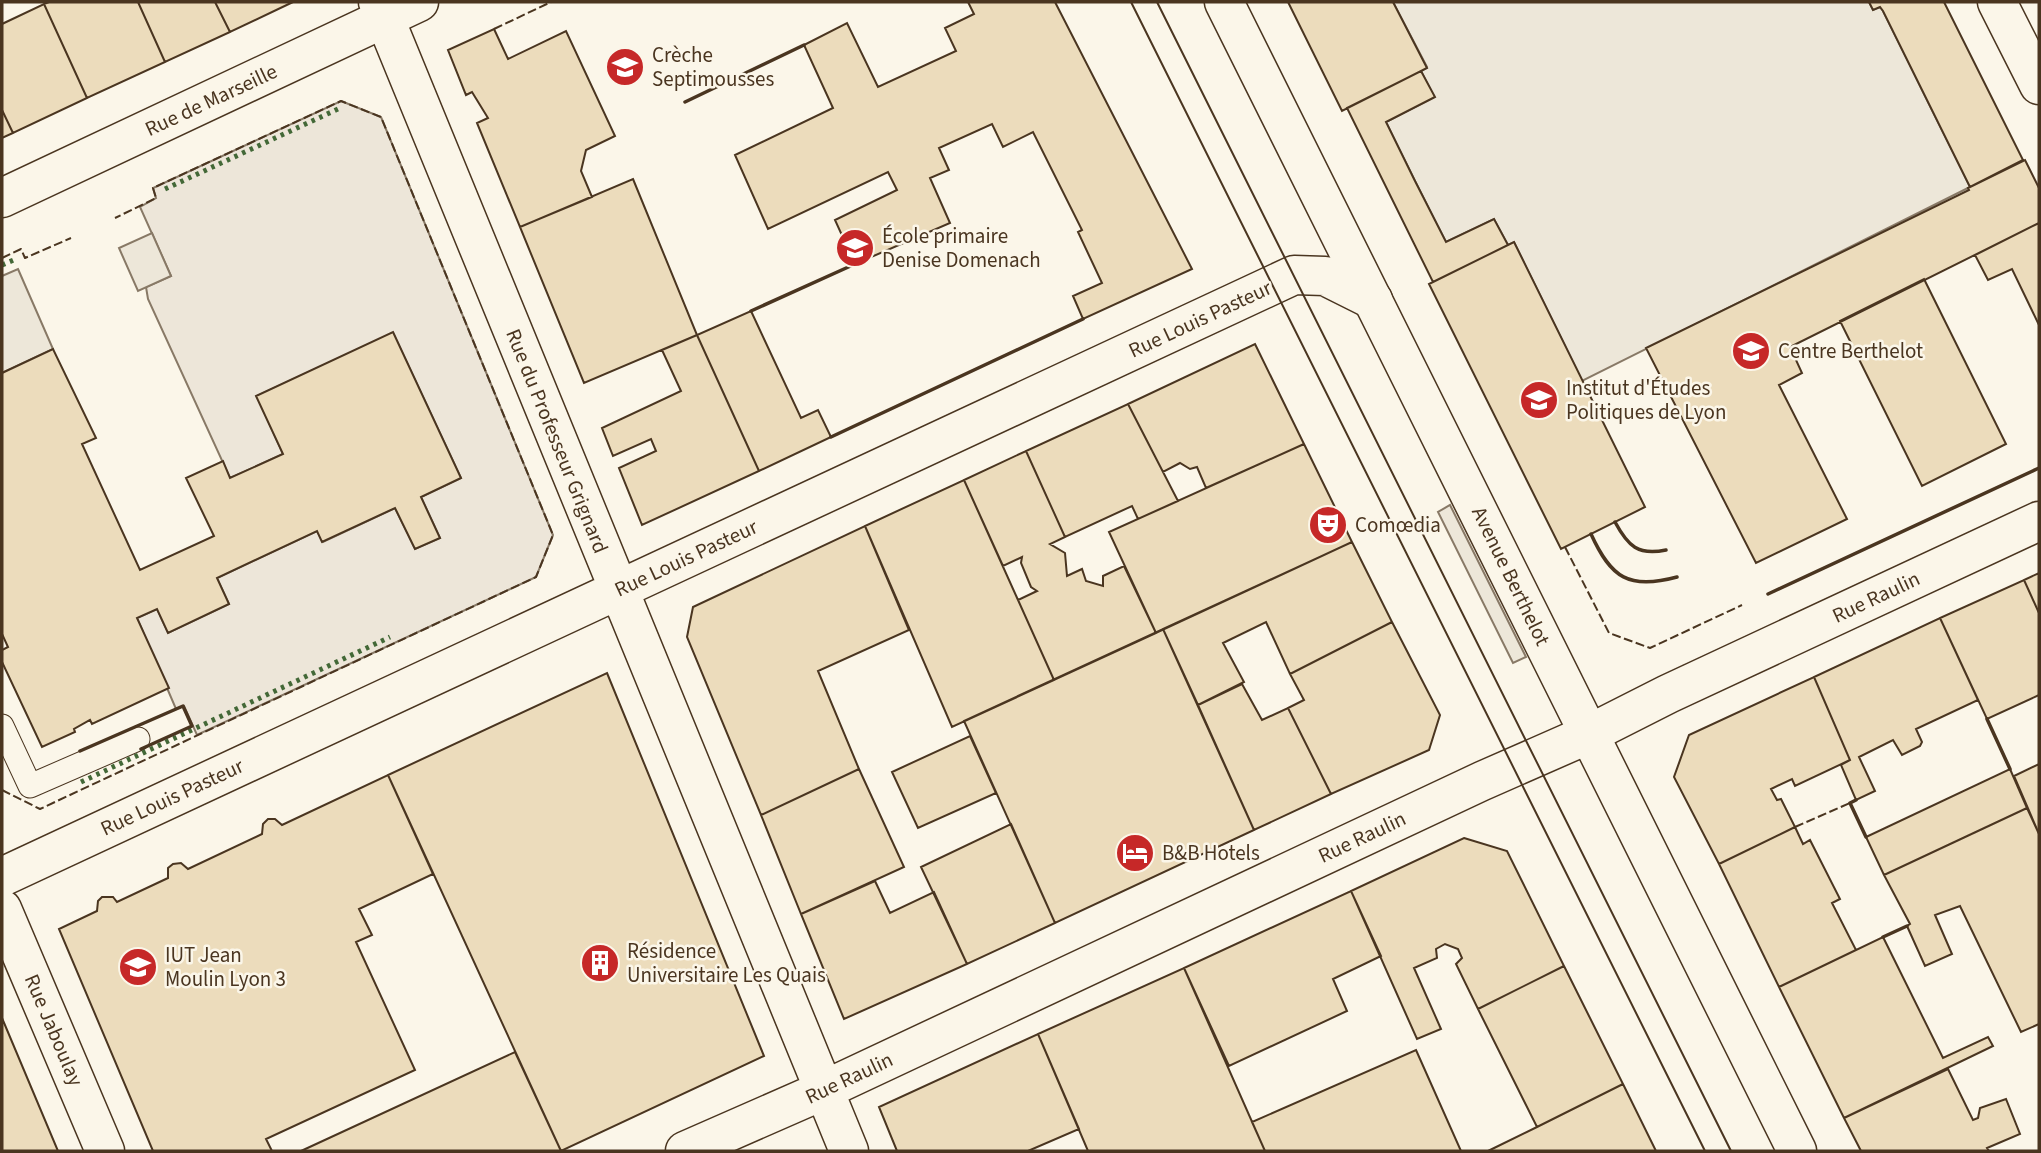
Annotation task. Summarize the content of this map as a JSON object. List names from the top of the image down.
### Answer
{
  "streets": {
    "street": [
      "Rue de Marseille",
      "Rue Louis Pasteur",
      "Rue du Professeur Grignard",
      "Avenue Berthelot",
      "Rue Raulin",
      "Rue Jaboulay"
    ]
  },
  "crossings": [
    ["Rue de Marseille", "Rue du Professeur Grignard"],
    ["Rue Louis Pasteur", "Rue du Professeur Grignard"],
    ["Rue Louis Pasteur", "Avenue Berthelot"],
    ["Rue du Professeur Grignard", "Rue Raulin"],
    ["Avenue Berthelot", "Rue Raulin"]
  ],
  "places": {
    "school or university": [
      "Crèche Septimousses",
      "École primaire Denise Domenach",
      "Centre Berthelot",
      "Institut d'Études Politiques de Lyon",
      "IUT Jean Moulin Lyon 3"
    ],
    "theatre": ["Comœdia"],
    "hotel": ["B&B Hotels"],
    "building": ["Résidence Universitaire Les Quais"]
  }
}
